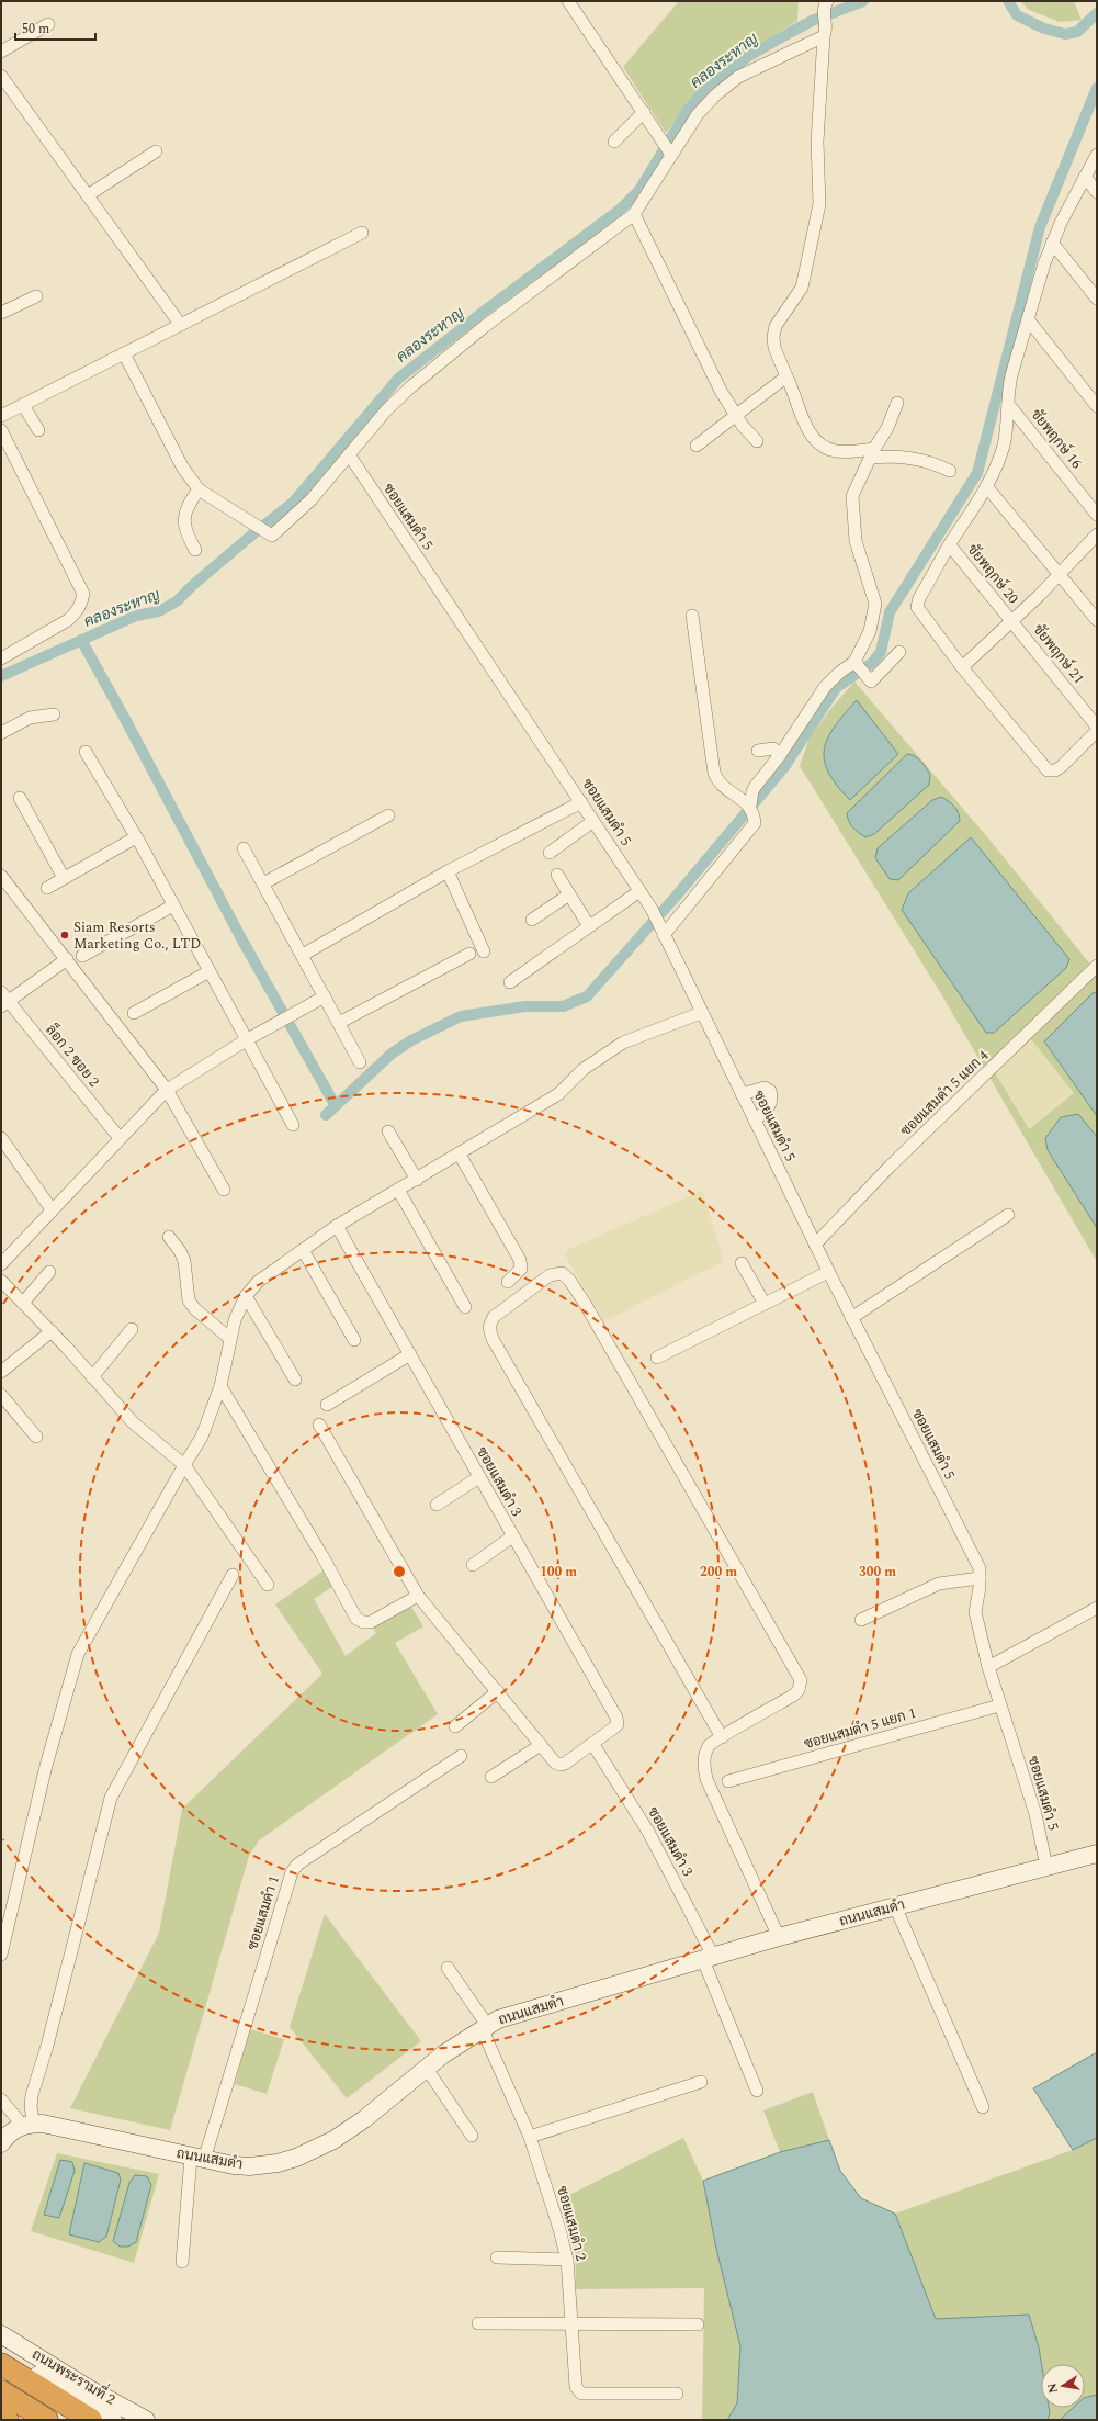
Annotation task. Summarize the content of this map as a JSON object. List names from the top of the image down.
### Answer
{
  "streets": {
    "street": [
      "ชัยพฤกษ์ 16",
      "ซอยแสมดำ 5",
      "ชัยพฤกษ์ 20",
      "ชัยพฤกษ์ 21",
      "ล็อก 2 ซอย 2",
      "ซอยแสมดำ 5 แยก 4",
      "ซอยแสมดำ 3",
      "ซอยแสมดำ 5 แยก 1",
      "ซอยแสมดำ 1",
      "ถนนแสมดำ",
      "ซอยแสมดำ 2",
      "ถนนพระรามที่ 2"
    ]
  },
  "crossings": [
    ["ซอยแสมดำ 5", "ซอยแสมดำ 5 แยก 4"],
    ["ซอยแสมดำ 5", "ซอยแสมดำ 5 แยก 1"],
    ["ซอยแสมดำ 5", "ถนนแสมดำ"],
    ["ชัยพฤกษ์ 20", "ชัยพฤกษ์ 21"],
    ["ซอยแสมดำ 3", "ถนนแสมดำ"],
    ["ซอยแสมดำ 1", "ถนนแสมดำ"],
    ["ถนนแสมดำ", "ซอยแสมดำ 2"]
  ],
  "water": ["คลองระหาญ"],
  "places": ["Siam Resorts Marketing Co., LTD"],
  "scale_bar": "50 m",
  "north": "left",
  "rings": ["100 m", "200 m", "300 m"]
}
